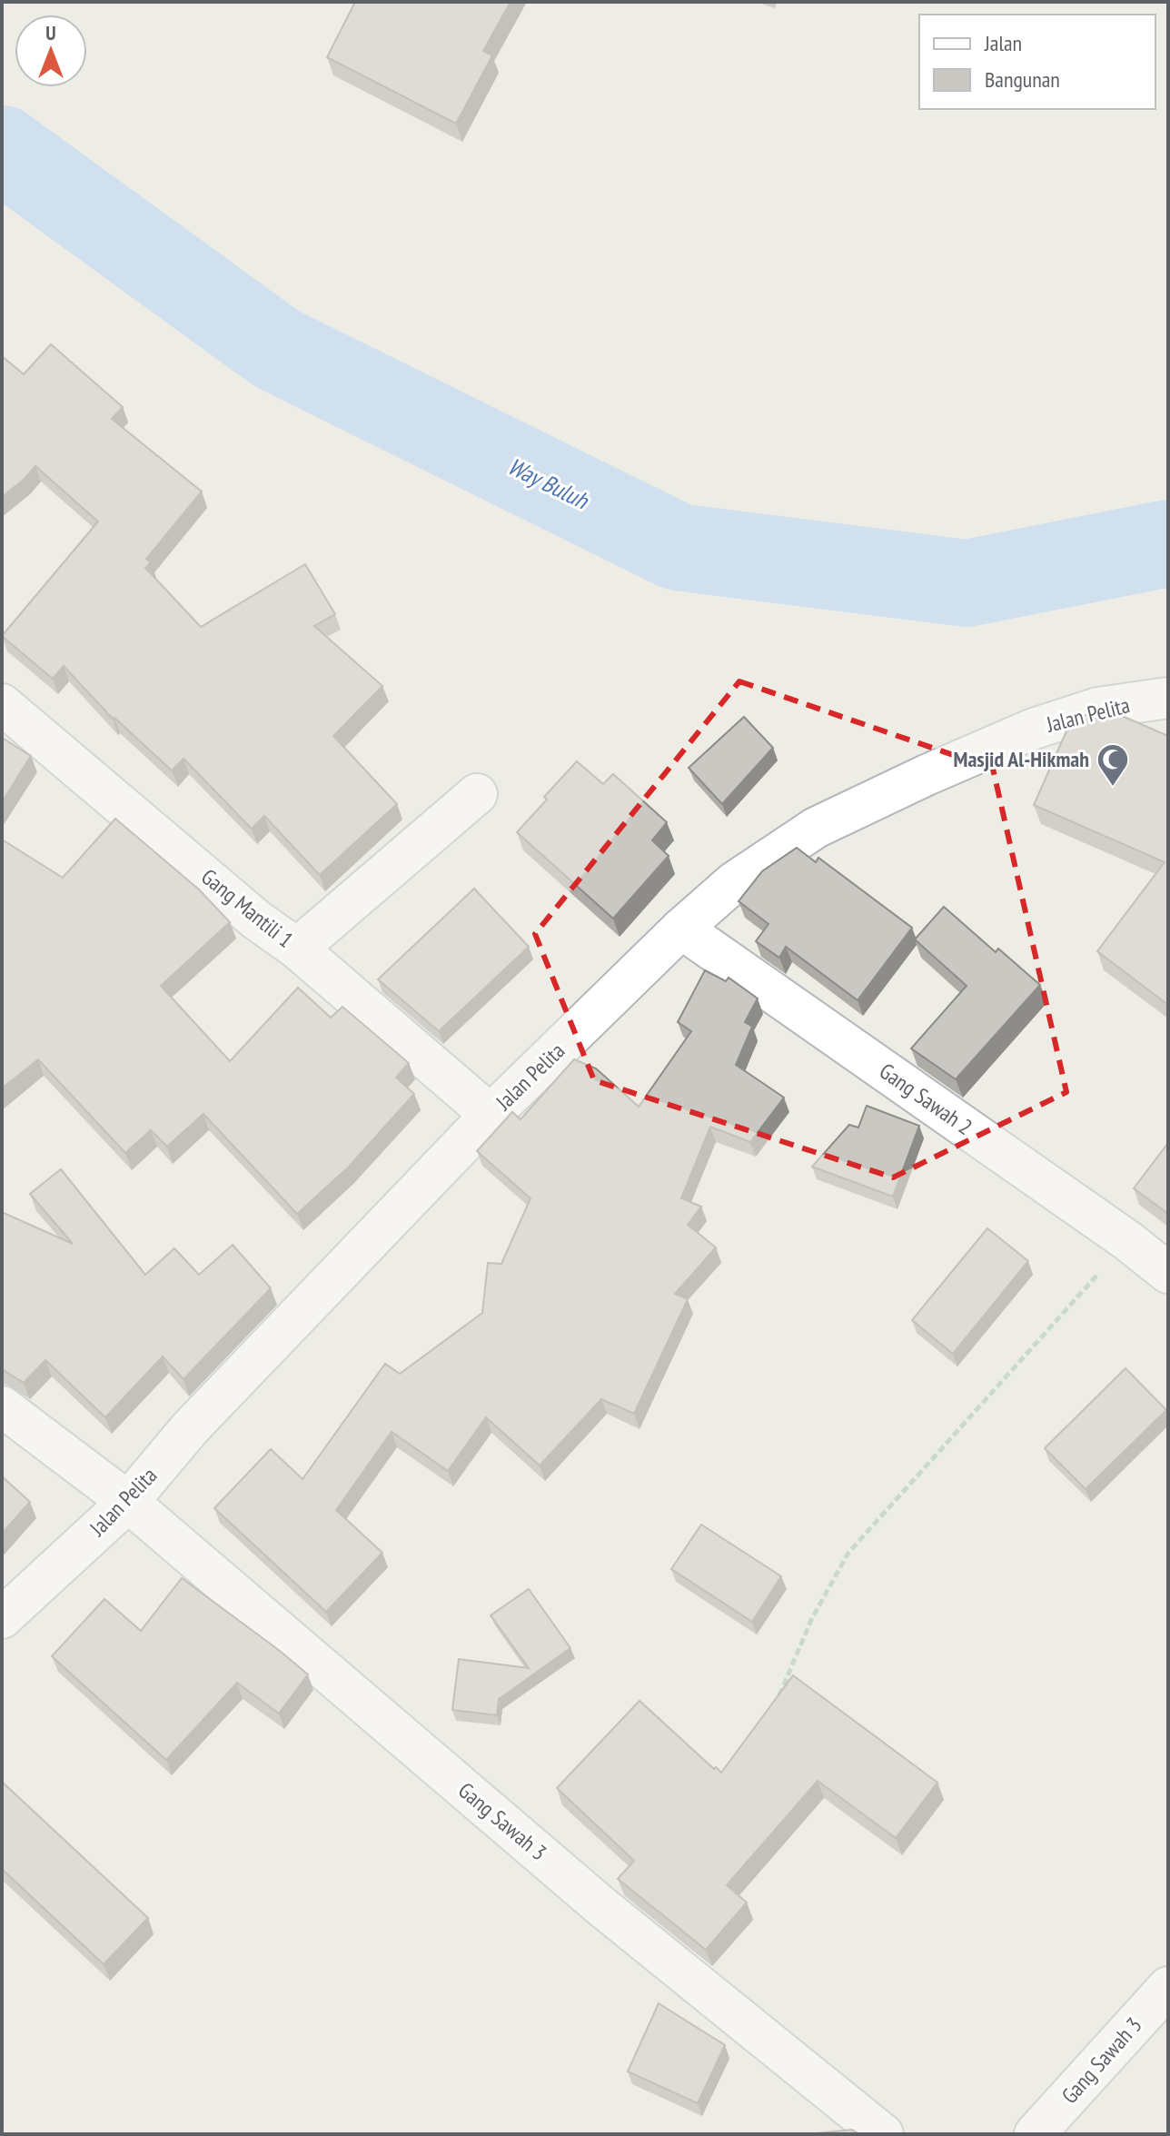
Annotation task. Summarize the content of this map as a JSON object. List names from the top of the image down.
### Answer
{
  "streets": {
    "street": [
      "Jalan Pelita",
      "Gang Mantili 1",
      "Gang Sawah 2",
      "Gang Sawah 3"
    ]
  },
  "crossings": [
    ["Jalan Pelita", "Gang Mantili 1"],
    ["Jalan Pelita", "Gang Sawah 2"],
    ["Jalan Pelita", "Gang Sawah 3"]
  ],
  "water": ["Way Buluh"],
  "places": {
    "mosque": ["Masjid Al-Hikmah"]
  },
  "legend": ["Jalan", "Bangunan"],
  "north": "top"
}
